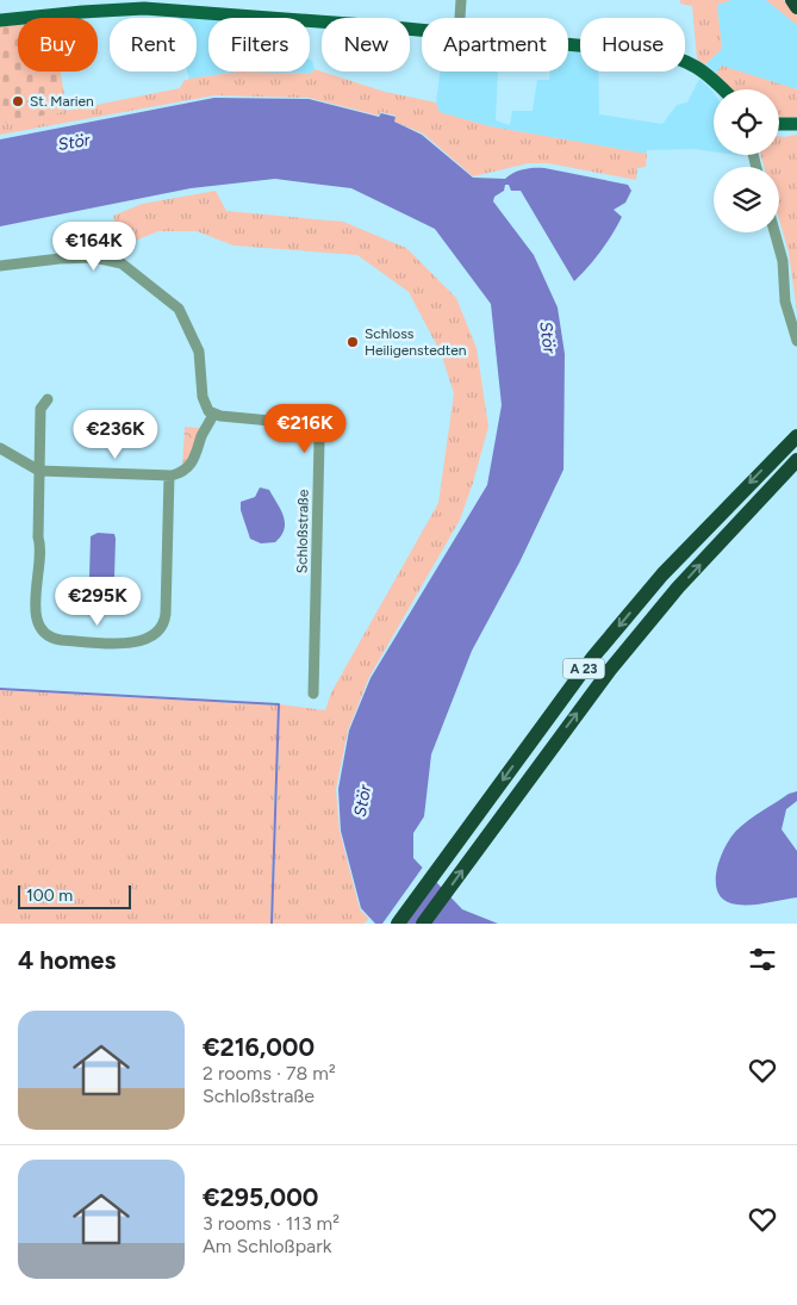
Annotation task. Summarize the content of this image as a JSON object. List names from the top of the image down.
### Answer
{
  "streets": {
    "highway": ["A 23"],
    "street": ["Schloßstraße"]
  },
  "water": ["Stör"],
  "places": ["St. Marien", "Schloss Heiligenstedten"],
  "scale_bar": "100 m",
  "page": {
    "chip": [
      "Buy",
      "Rent",
      "Filters",
      "New",
      "Apartment",
      "House"
    ],
    "price": [
      "€164K",
      "€216K",
      "€236K",
      "€295K"
    ],
    "scale": "100 m",
    "heading": "4 homes",
    "list": [
      {
        "name": "€216,000",
        "note": "2 rooms · 78 m² · Schloßstraße"
      },
      {
        "name": "€295,000",
        "note": "3 rooms · 113 m² · Am Schloßpark"
      }
    ]
  }
}
